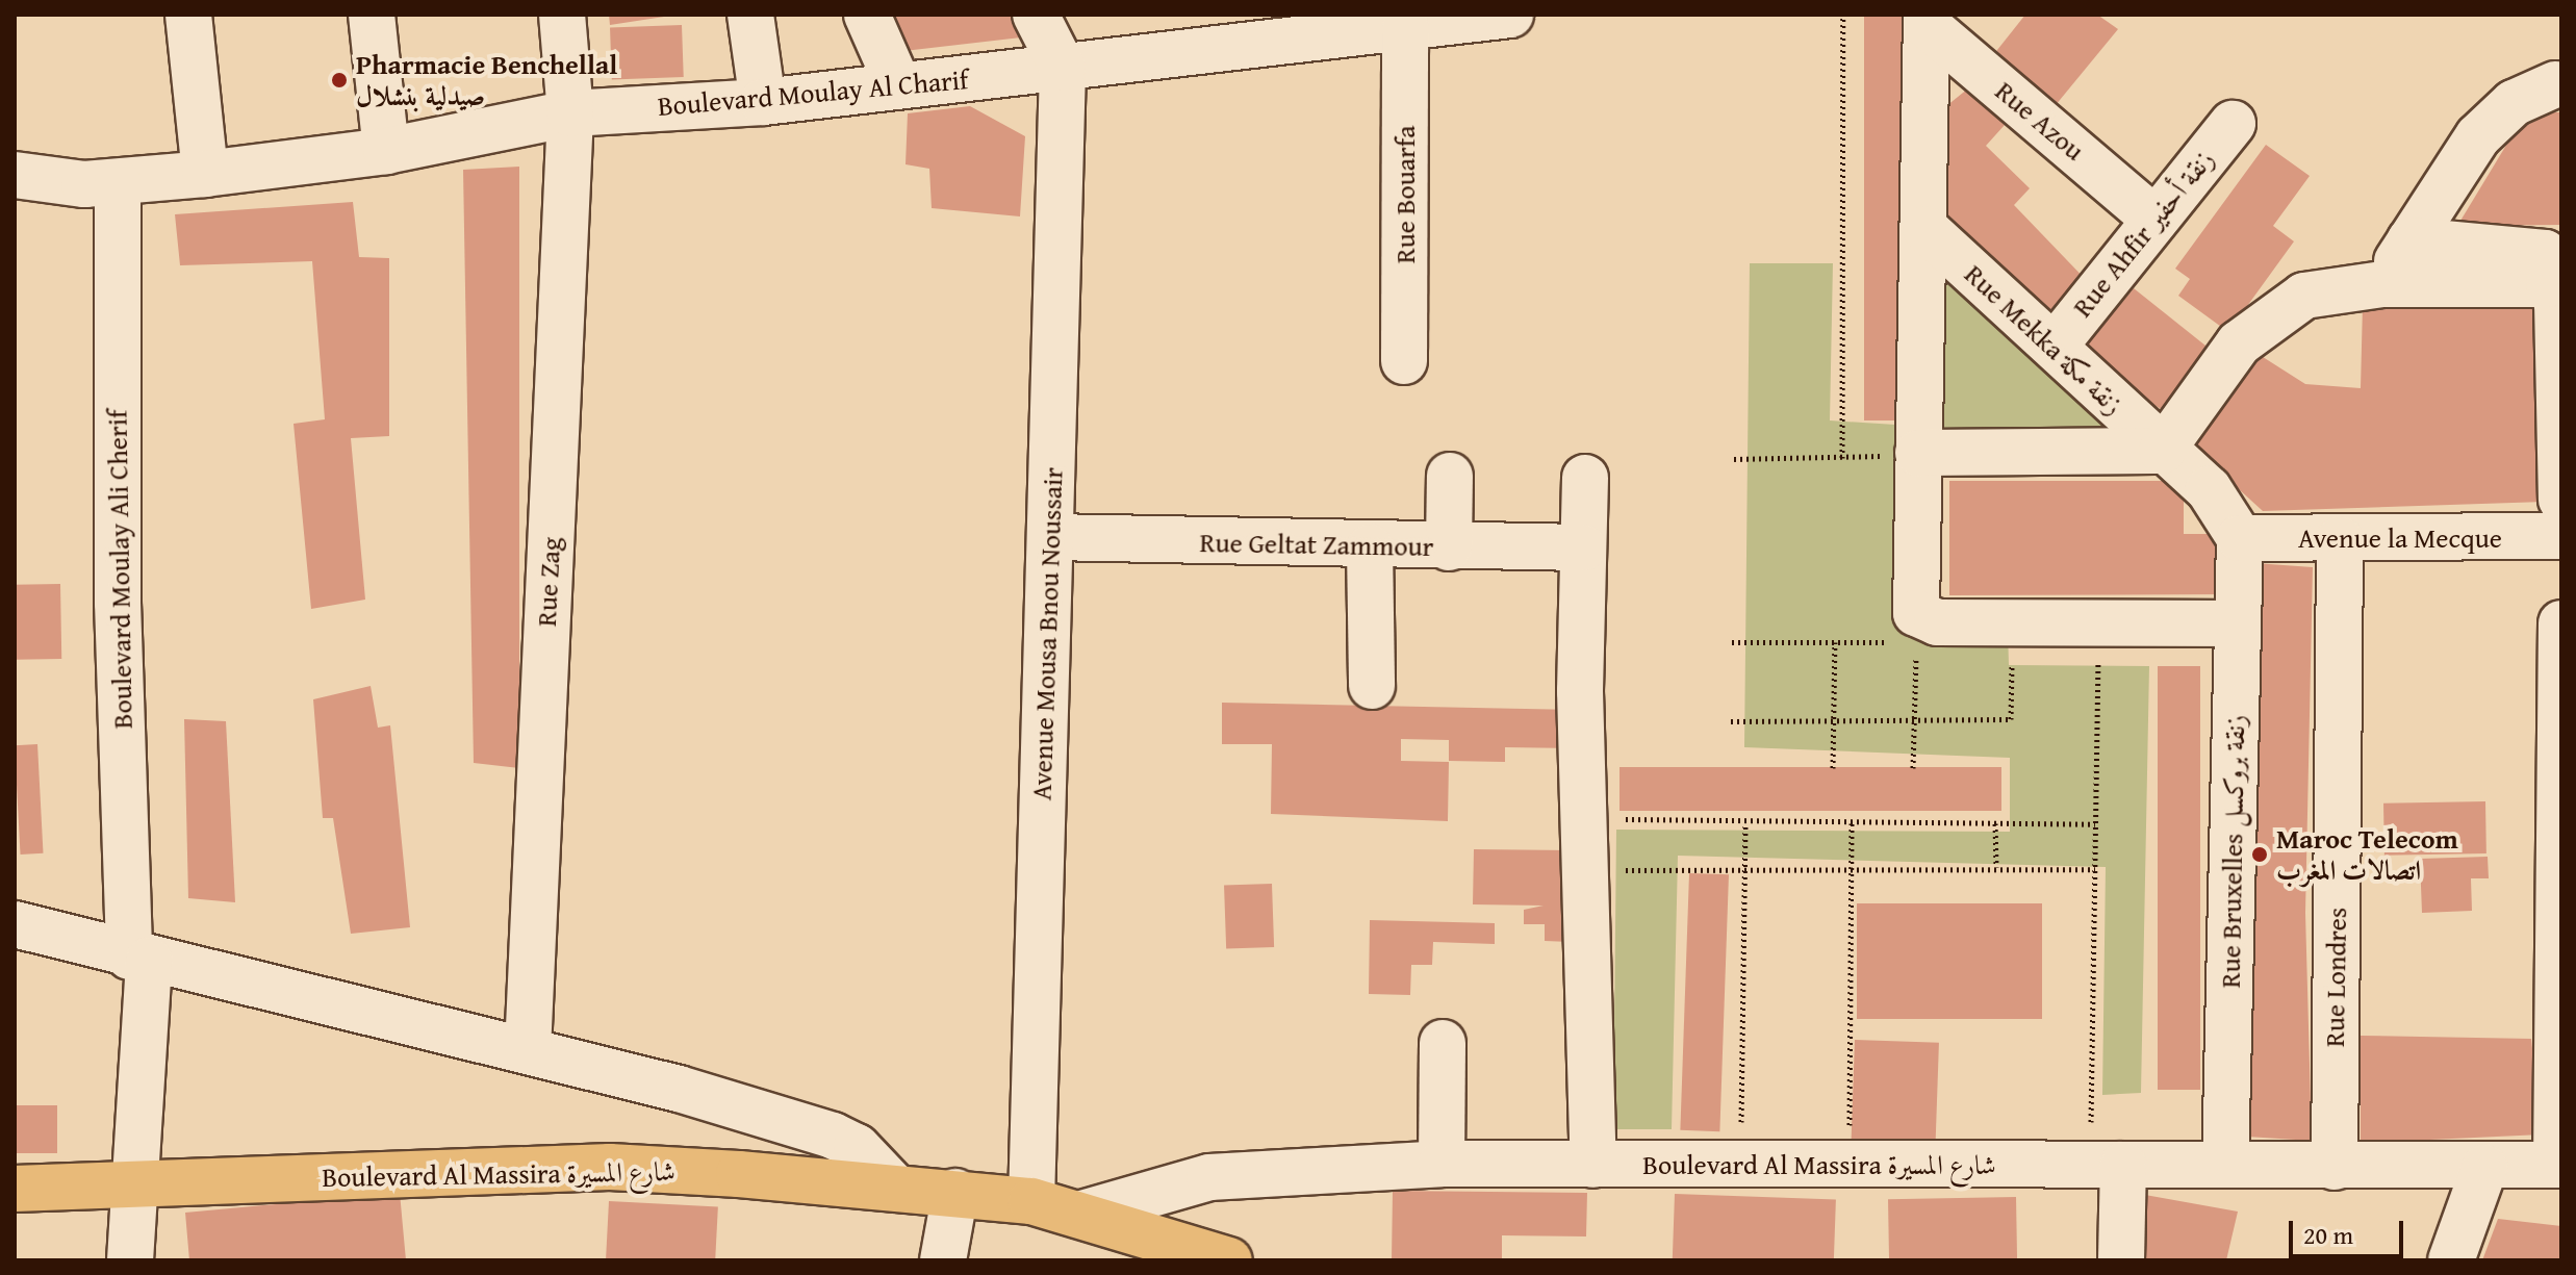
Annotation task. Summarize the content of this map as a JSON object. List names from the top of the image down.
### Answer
{
  "streets": {
    "main road": ["Boulevard Al Massira شارع المسيرة"],
    "street": [
      "Boulevard Moulay Al Charif",
      "Rue Azou",
      "Rue Bouarfa",
      "Rue Ahfir زنقة أحفير",
      "Rue Mekka زنقة مكة",
      "Avenue la Mecque",
      "Rue Geltat Zammour",
      "Boulevard Moulay Ali Cherif",
      "Rue Zag",
      "Avenue Mousa Bnou Noussair",
      "Rue Bruxelles زنقة بروكسل",
      "Rue Londres"
    ]
  },
  "crossings": [
    ["Boulevard Moulay Al Charif", "Rue Bouarfa"],
    ["Boulevard Moulay Al Charif", "Boulevard Moulay Ali Cherif"],
    ["Boulevard Moulay Al Charif", "Rue Zag"],
    ["Boulevard Moulay Al Charif", "Avenue Mousa Bnou Noussair"],
    ["Rue Azou", "Rue Ahfir زنقة أحفير"],
    ["Rue Ahfir زنقة أحفير", "Rue Mekka زنقة مكة"],
    ["Rue Mekka زنقة مكة", "Avenue la Mecque"],
    ["Rue Mekka زنقة مكة", "Rue Bruxelles زنقة بروكسل"],
    ["Avenue la Mecque", "Rue Bruxelles زنقة بروكسل"],
    ["Avenue la Mecque", "Rue Londres"],
    ["Rue Geltat Zammour", "Avenue Mousa Bnou Noussair"],
    ["Boulevard Moulay Ali Cherif", "Boulevard Al Massira شارع المسيرة"],
    ["Avenue Mousa Bnou Noussair", "Boulevard Al Massira شارع المسيرة"],
    ["Rue Bruxelles زنقة بروكسل", "Boulevard Al Massira شارع المسيرة"],
    ["Rue Londres", "Boulevard Al Massira شارع المسيرة"]
  ],
  "places": ["Pharmacie Benchellal صيدلية بنشلال", "Maroc Telecom اتصالات المغرب"],
  "scale_bar": "20 m"
}
